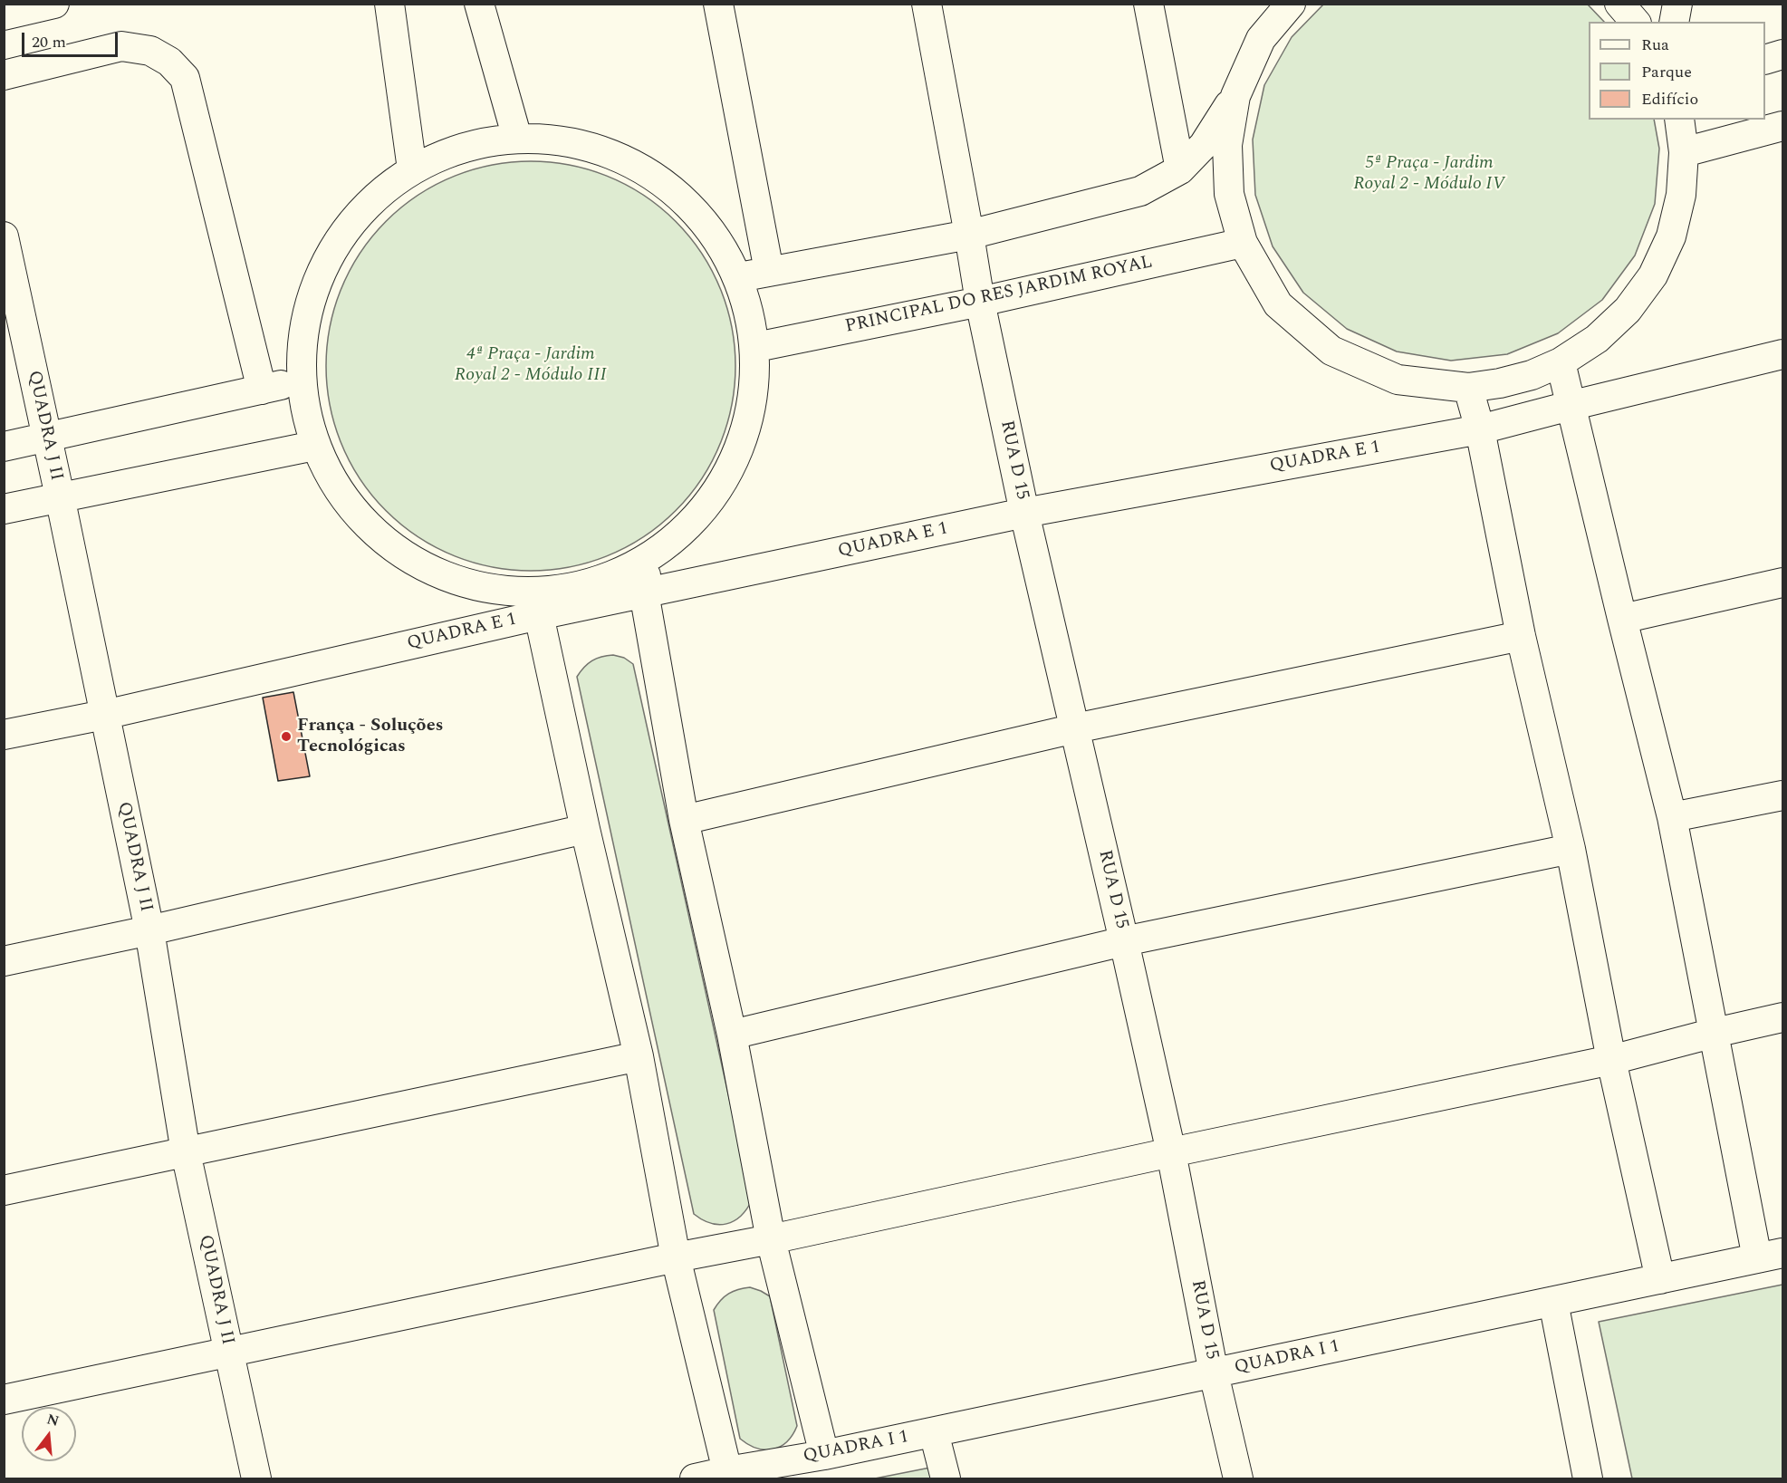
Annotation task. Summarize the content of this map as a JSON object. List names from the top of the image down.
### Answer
{
  "streets": {
    "street": [
      "PRINCIPAL DO RES JARDIM ROYAL",
      "QUADRA J II",
      "QUADRA E 1",
      "RUA D 15",
      "QUADRA I 1"
    ]
  },
  "crossings": [
    ["PRINCIPAL DO RES JARDIM ROYAL", "RUA D 15"],
    ["QUADRA J II", "QUADRA E 1"],
    ["QUADRA E 1", "RUA D 15"],
    ["RUA D 15", "QUADRA I 1"]
  ],
  "parks": ["5ª Praça - Jardim Royal 2 - Módulo IV", "4ª Praça - Jardim Royal 2 - Módulo III"],
  "places": ["França - Soluções Tecnológicas"],
  "legend": ["Rua", "Parque", "Edifício"],
  "scale_bar": "20 m",
  "north": "top"
}
